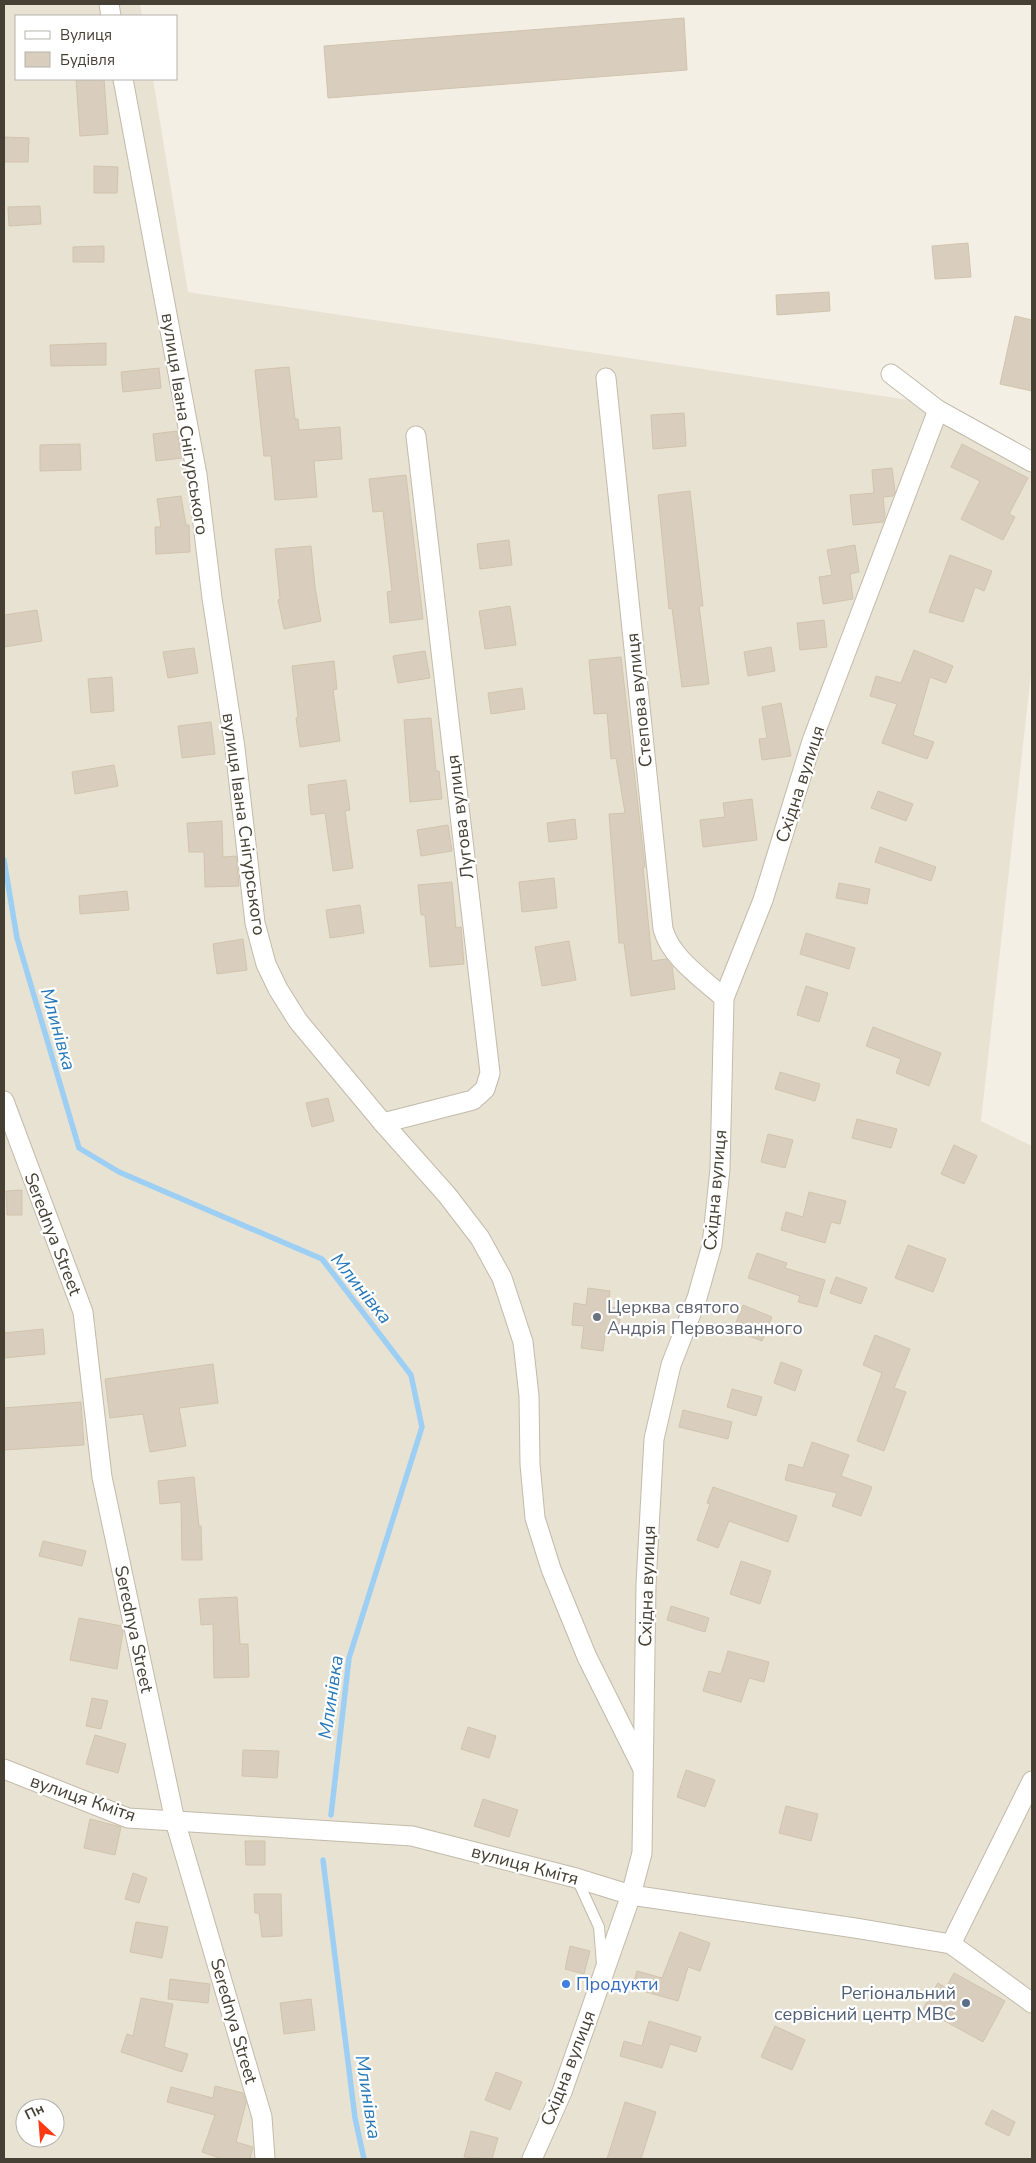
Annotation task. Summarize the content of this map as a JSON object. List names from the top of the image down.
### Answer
{
  "streets": {
    "street": [
      "вулиця Івана Снігурського",
      "Степова вулиця",
      "Східна вулиця",
      "Лугова вулиця",
      "Serednya Street",
      "вулиця Кмітя"
    ]
  },
  "crossings": [
    ["вулиця Івана Снігурського", "Східна вулиця"],
    ["вулиця Івана Снігурського", "Лугова вулиця"],
    ["Степова вулиця", "Східна вулиця"],
    ["Східна вулиця", "вулиця Кмітя"],
    ["Serednya Street", "вулиця Кмітя"]
  ],
  "water": ["Млинівка"],
  "places": ["Церква святого Андрія Первозванного", "Продукти", "Регіональний сервісний центр МВС"],
  "legend": ["Вулиця", "Будівля"],
  "north": "top left"
}
